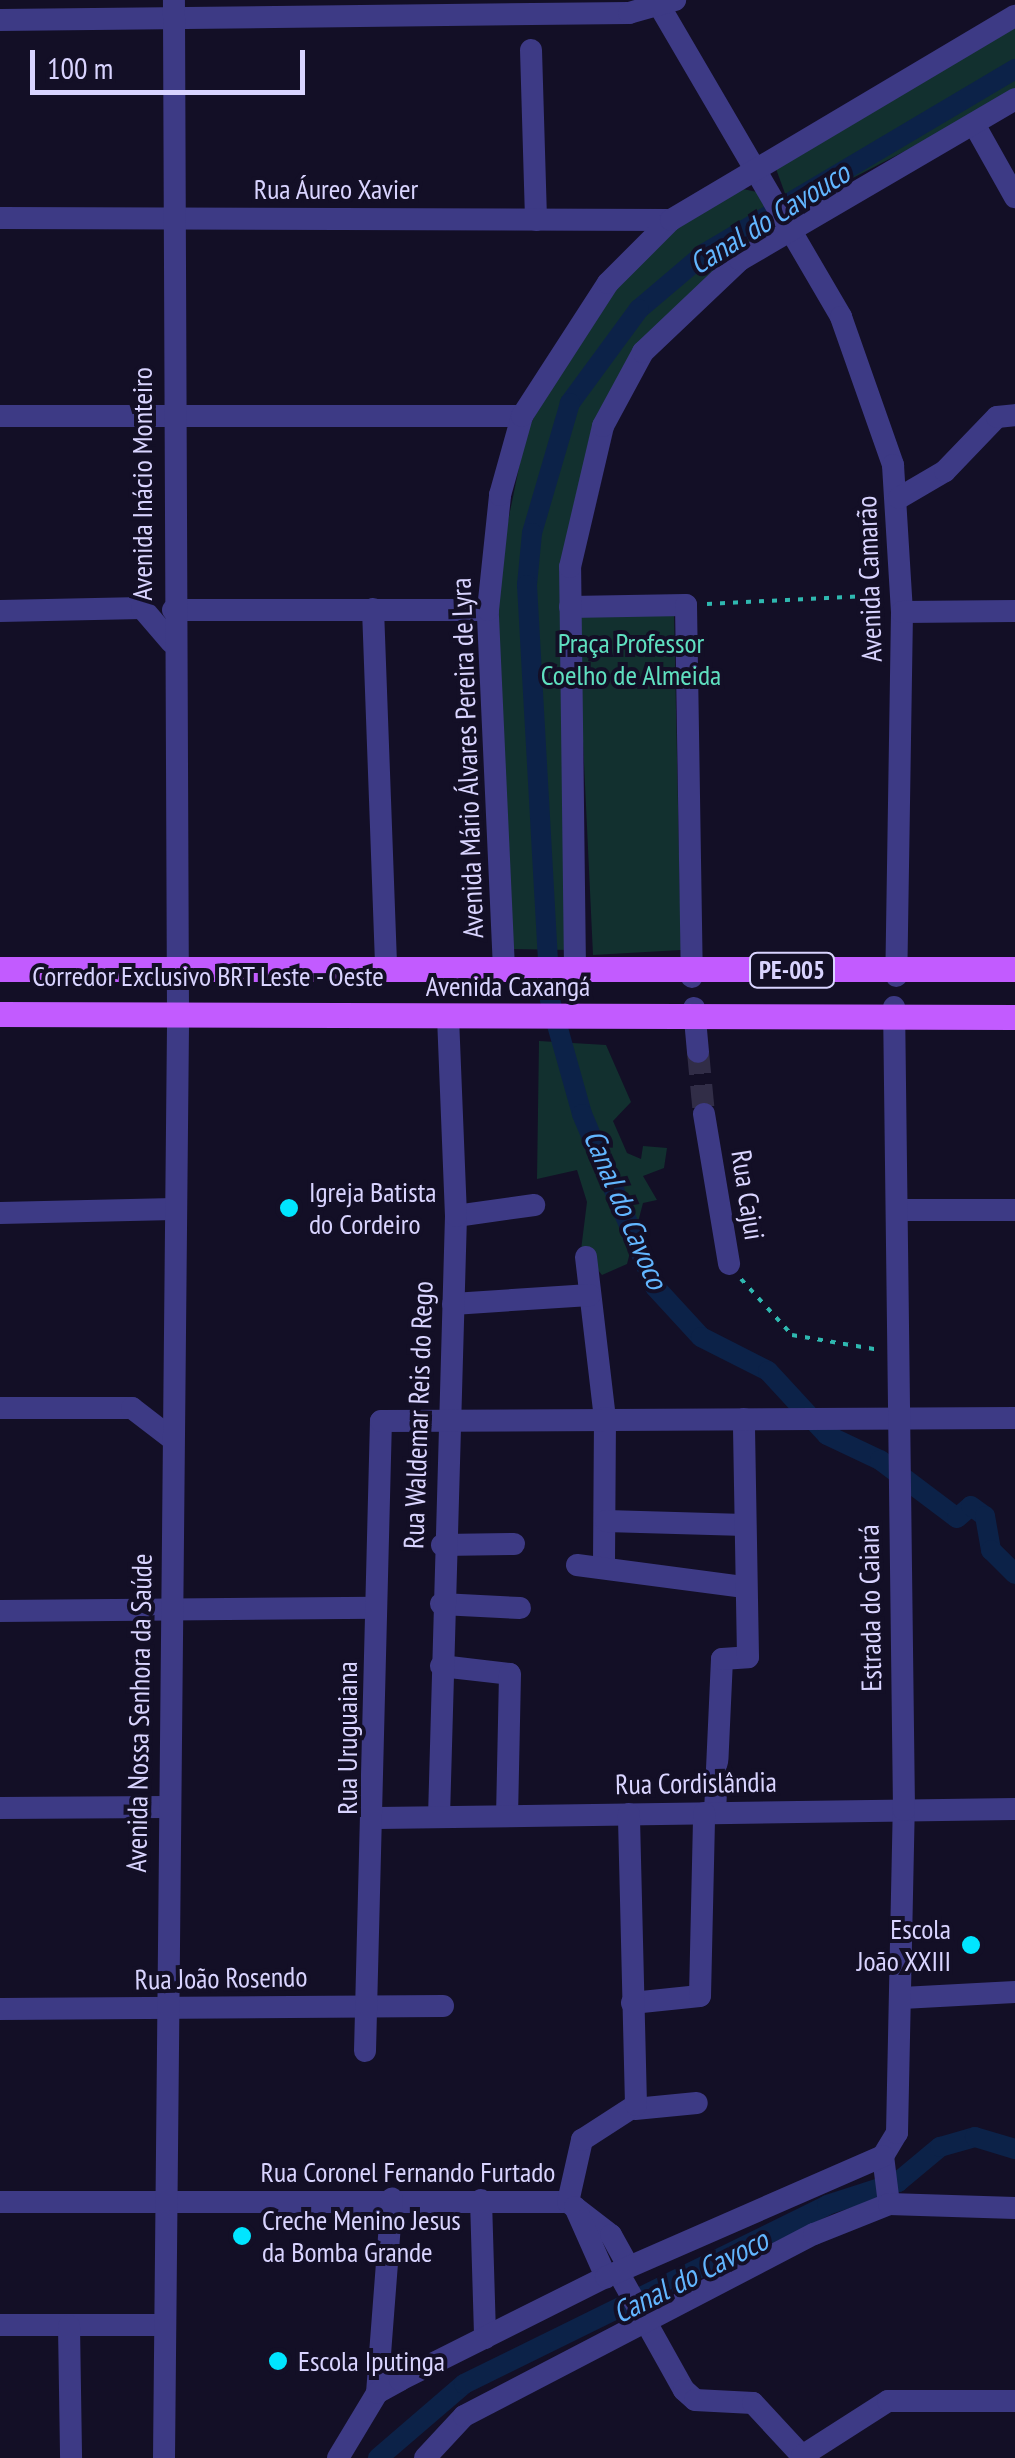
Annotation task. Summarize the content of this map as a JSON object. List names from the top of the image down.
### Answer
{
  "streets": {
    "main road": ["PE-005", "Avenida Caxangá"],
    "street": [
      "Rua Áureo Xavier",
      "Avenida Inácio Monteiro",
      "Avenida Camarão",
      "Avenida Mário Álvares Pereira de Lyra",
      "Corredor Exclusivo BRT Leste - Oeste",
      "Rua Cajui",
      "Rua Waldemar Reis do Rego",
      "Estrada do Caiará",
      "Avenida Nossa Senhora da Saúde",
      "Rua Uruguaiana",
      "Rua Cordislândia",
      "Rua João Rosendo",
      "Rua Coronel Fernando Furtado"
    ]
  },
  "crossings": [
    ["Rua Áureo Xavier", "Avenida Inácio Monteiro"],
    ["Rua Áureo Xavier", "Avenida Mário Álvares Pereira de Lyra"],
    ["Avenida Inácio Monteiro", "Corredor Exclusivo BRT Leste - Oeste"],
    ["Avenida Inácio Monteiro", "Avenida Caxangá"],
    ["Avenida Inácio Monteiro", "Avenida Nossa Senhora da Saúde"],
    ["Avenida Camarão", "Avenida Mário Álvares Pereira de Lyra"],
    ["Avenida Camarão", "Avenida Caxangá"],
    ["Avenida Mário Álvares Pereira de Lyra", "Corredor Exclusivo BRT Leste - Oeste"],
    ["Avenida Mário Álvares Pereira de Lyra", "Avenida Caxangá"],
    ["Corredor Exclusivo BRT Leste - Oeste", "Avenida Caxangá"],
    ["Corredor Exclusivo BRT Leste - Oeste", "Avenida Nossa Senhora da Saúde"],
    ["Avenida Caxangá", "Rua Waldemar Reis do Rego"],
    ["Avenida Caxangá", "Estrada do Caiará"],
    ["Avenida Caxangá", "Avenida Nossa Senhora da Saúde"],
    ["Rua Cajui", "Estrada do Caiará"],
    ["Rua Waldemar Reis do Rego", "Rua Uruguaiana"],
    ["Rua Waldemar Reis do Rego", "Rua Cordislândia"],
    ["Estrada do Caiará", "Rua Cordislândia"],
    ["Avenida Nossa Senhora da Saúde", "Rua João Rosendo"],
    ["Avenida Nossa Senhora da Saúde", "Rua Coronel Fernando Furtado"],
    ["Rua Uruguaiana", "Rua Cordislândia"],
    ["Rua Uruguaiana", "Rua João Rosendo"]
  ],
  "water": ["Canal do Cavouco", "Canal do Cavoco"],
  "parks": ["Praça Professor Coelho de Almeida"],
  "places": [
    "Igreja Batista do Cordeiro",
    "Escola João XXIII",
    "Creche Menino Jesus da Bomba Grande",
    "Escola Iputinga"
  ],
  "scale_bar": "100 m"
}
